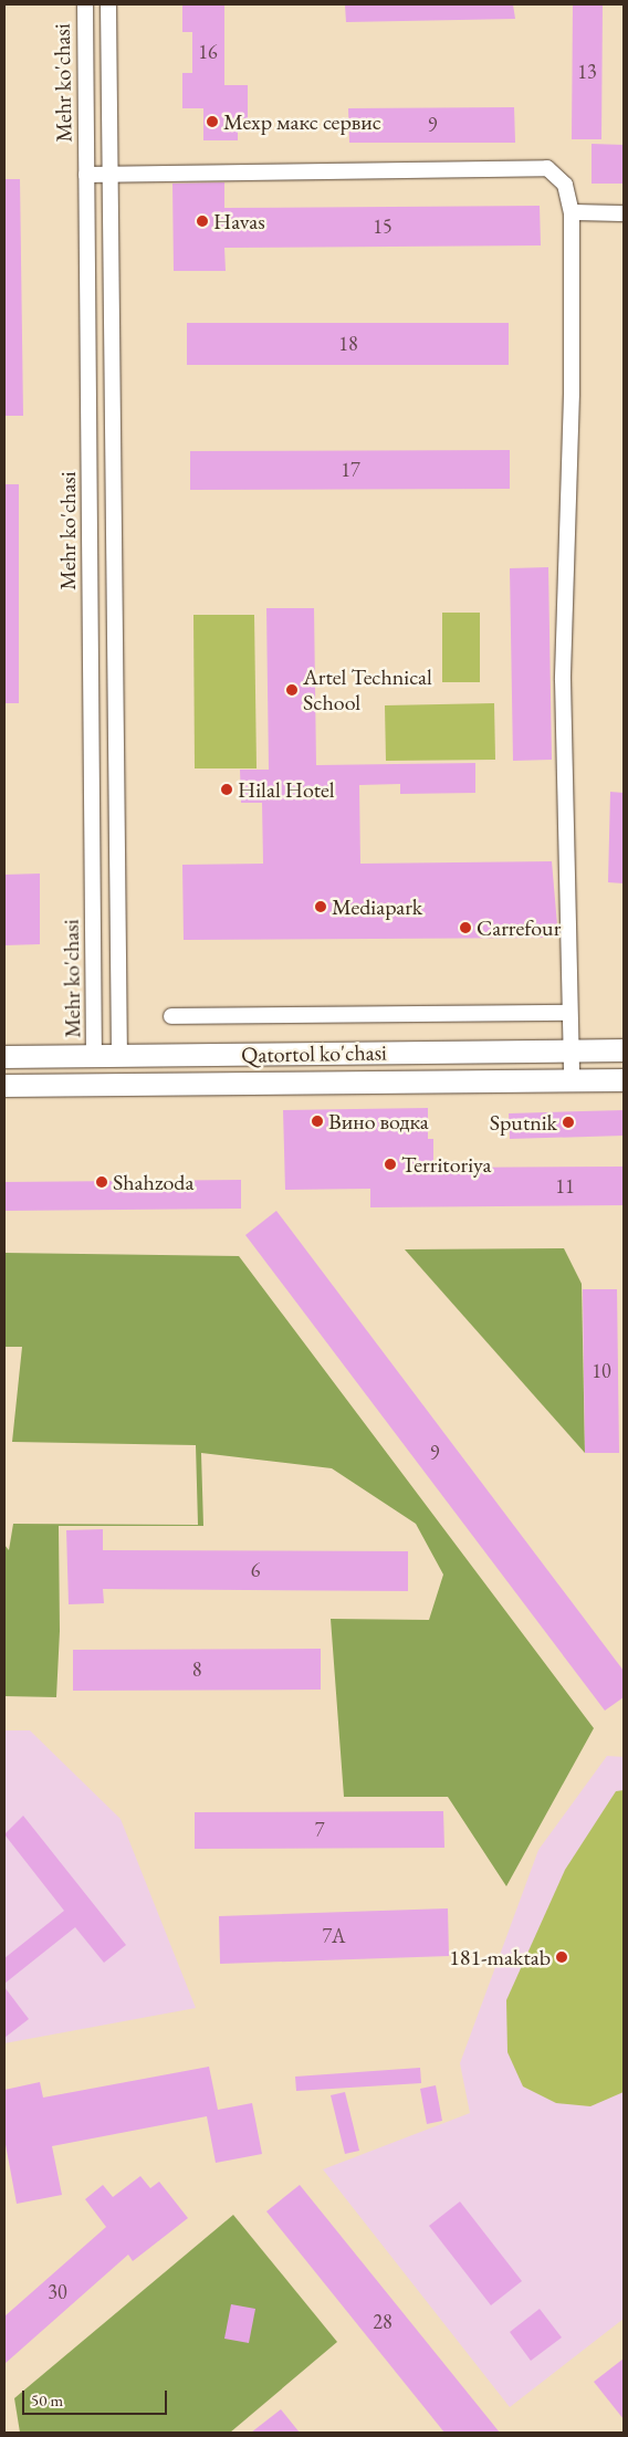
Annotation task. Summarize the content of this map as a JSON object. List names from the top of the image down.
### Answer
{
  "streets": {
    "main road": ["Qatortol ko'chasi"],
    "street": ["Mehr ko'chasi"]
  },
  "crossings": [
    ["Mehr ko'chasi", "Qatortol ko'chasi"]
  ],
  "places": [
    "Мехр макс сервис",
    "Havas",
    "Artel Technical School",
    "Hilal Hotel",
    "Mediapark",
    "Carrefour",
    "Вино водка",
    "Sputnik",
    "Territoriya",
    "Shahzoda",
    "181-maktab"
  ],
  "house_numbers": [
    "16",
    "13",
    "9",
    "15",
    "18",
    "17",
    "11",
    "10",
    "9",
    "6",
    "8",
    "7",
    "7А",
    "30",
    "28"
  ],
  "scale_bar": "50 m"
}
